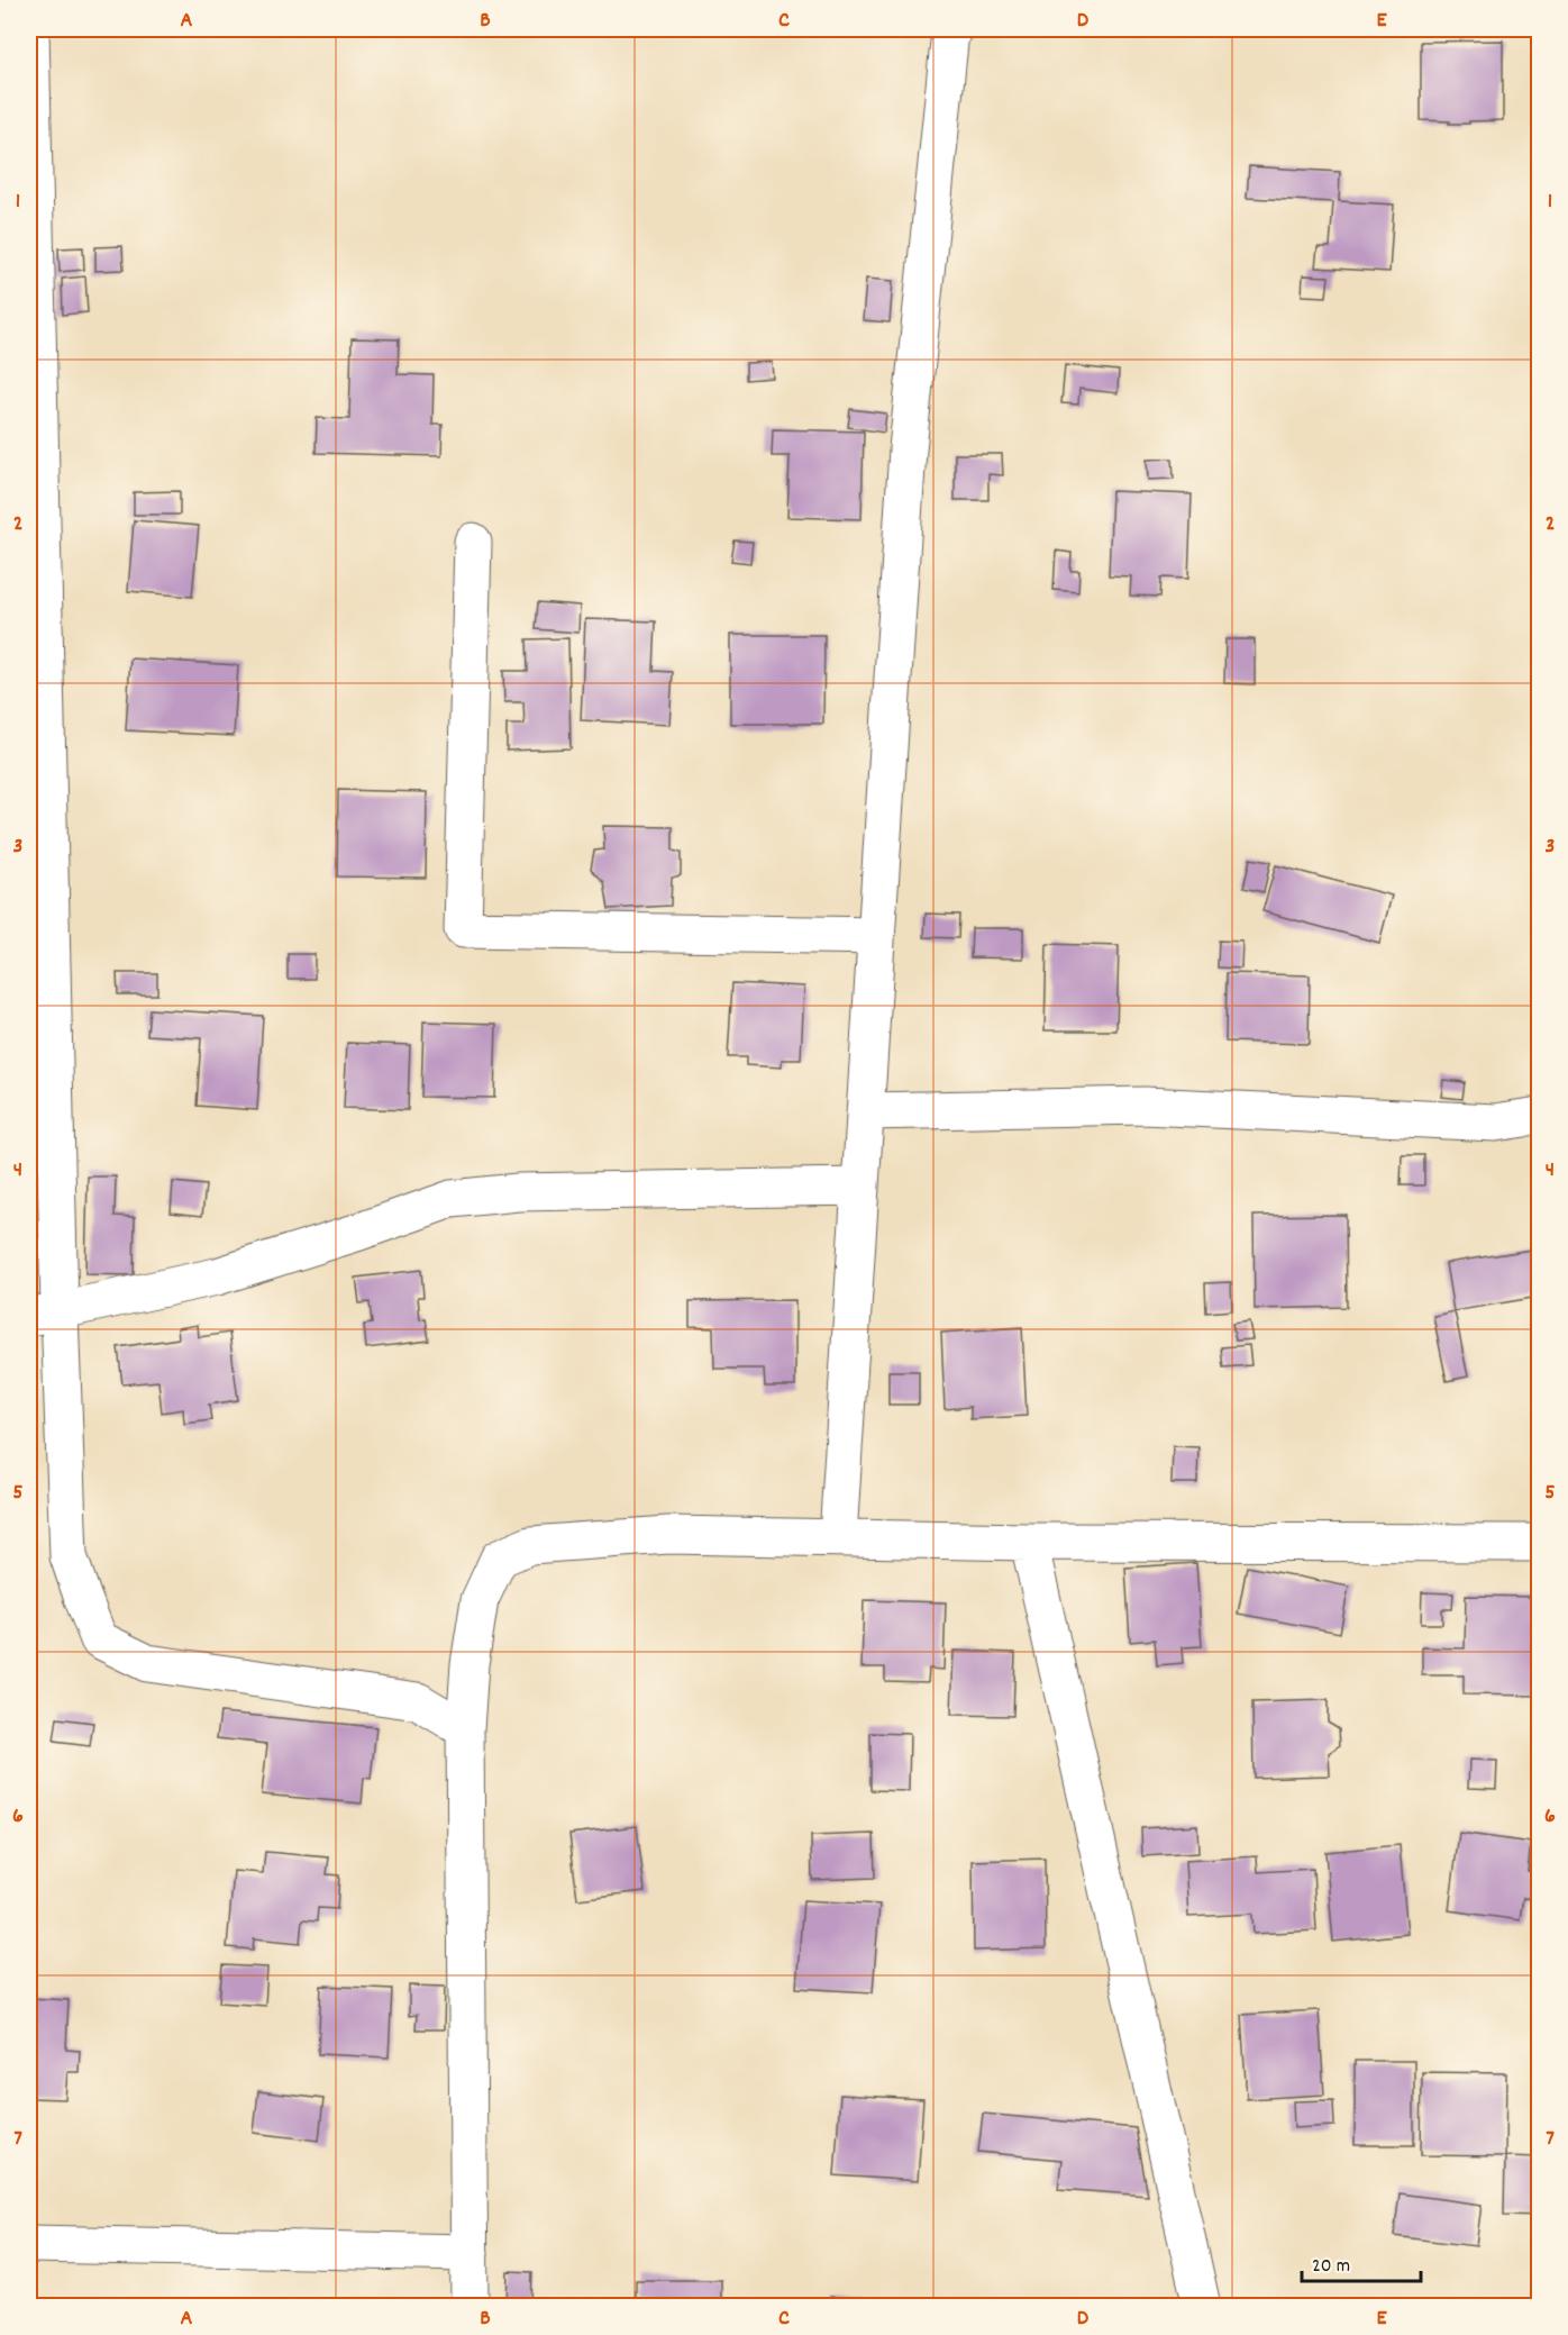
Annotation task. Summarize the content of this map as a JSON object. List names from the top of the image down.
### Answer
{
  "scale_bar": "20 m",
  "grid": {
    "columns": [
      "A",
      "B",
      "C",
      "D",
      "E"
    ],
    "rows": [
      "1",
      "2",
      "3",
      "4",
      "5",
      "6",
      "7"
    ]
  }
}
